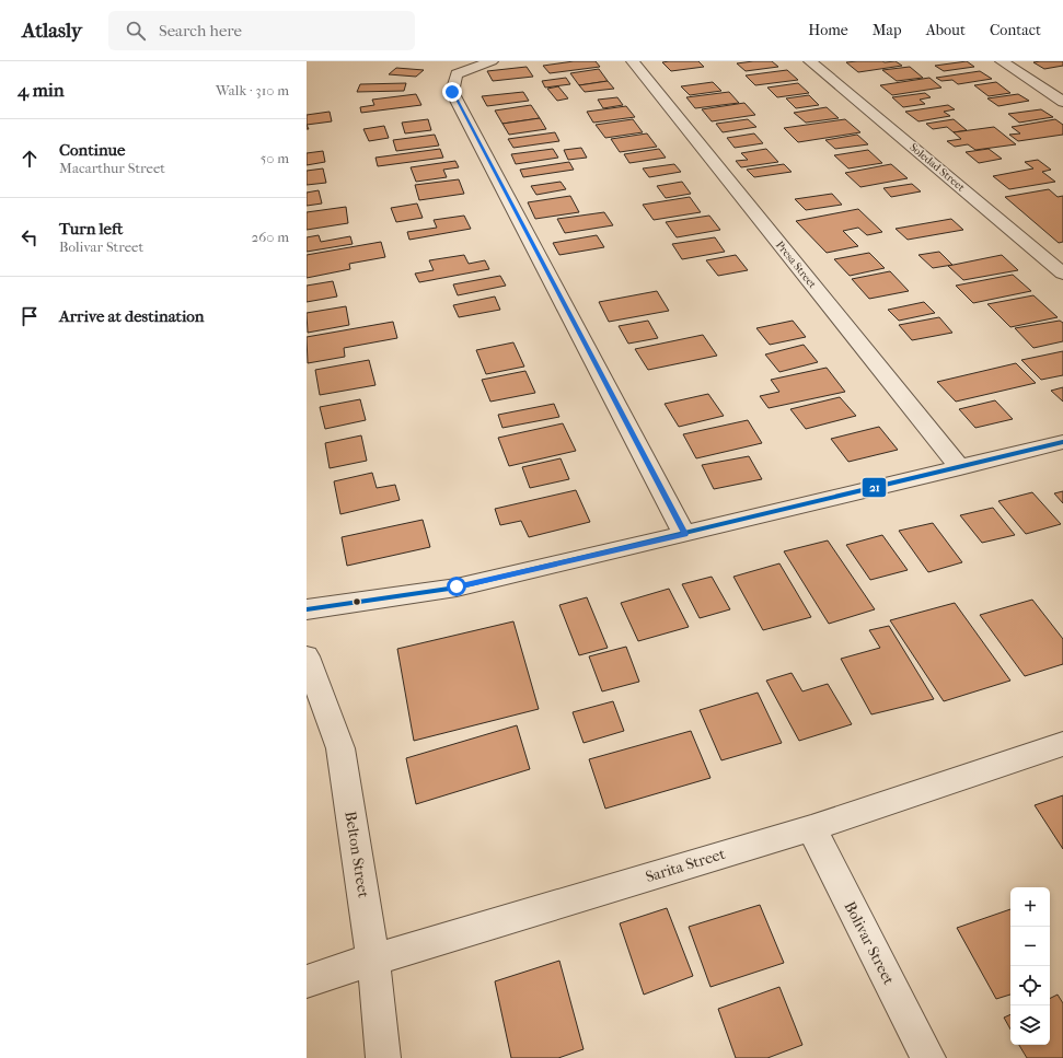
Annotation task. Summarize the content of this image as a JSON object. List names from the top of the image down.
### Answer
{
  "streets": {
    "street": [
      "Soledad Street",
      "Presa Street",
      "Belton Street",
      "Sarita Street",
      "Bolivar Street"
    ]
  },
  "crossings": [
    ["Belton Street", "Sarita Street"],
    ["Sarita Street", "Bolivar Street"]
  ],
  "lines": ["transit line 21"],
  "page": {
    "header": "Atlasly",
    "search": "Search here",
    "nav": [
      "Home",
      "Map",
      "About",
      "Contact"
    ],
    "heading": ["4 min", "Walk · 310 m"],
    "list": [
      ["Continue", "Macarthur Street", "50 m"],
      ["Turn left", "Bolivar Street", "260 m"],
      "Arrive at destination"
    ],
    "map_buttons": ["+", "−"]
  }
}
